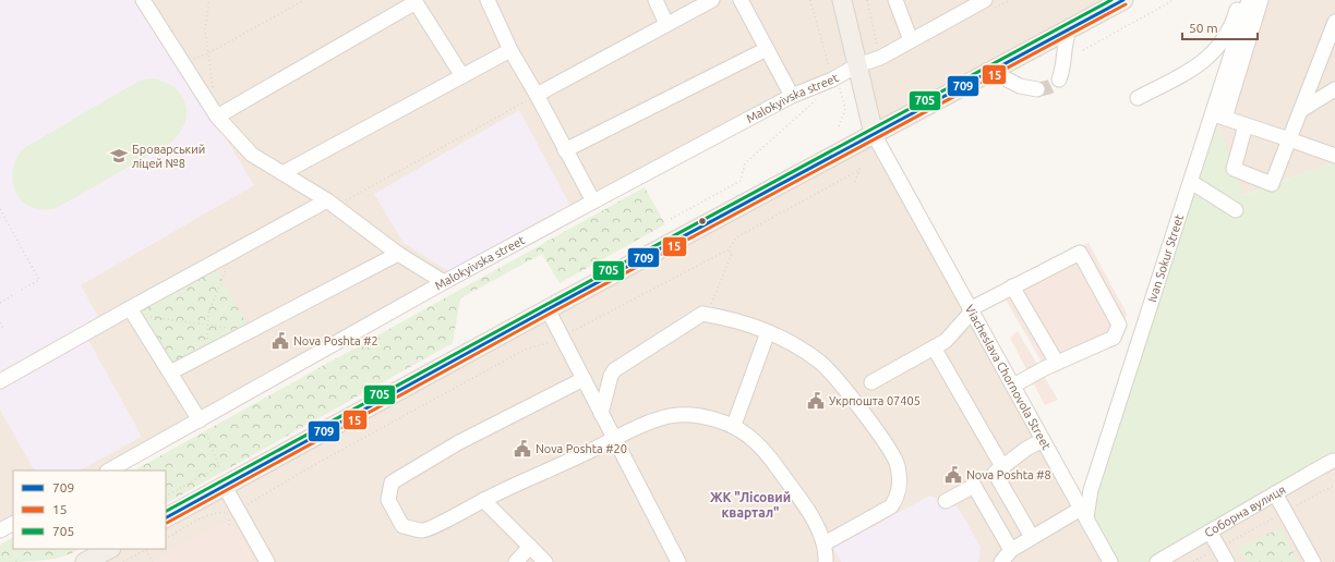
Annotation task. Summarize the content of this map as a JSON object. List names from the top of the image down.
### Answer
{
  "streets": {
    "street": [
      "Malokyivska street",
      "Ivan Sokur Street",
      "Viacheslava Chornovola Street",
      "Соборна вулиця"
    ]
  },
  "crossings": [
    ["Ivan Sokur Street", "Viacheslava Chornovola Street"]
  ],
  "districts": ["ЖК \"Лісовий квартал\""],
  "places": {
    "school or university": ["Броварський ліцей №8"],
    "public building": [
      "Nova Poshta #2",
      "Укрпошта 07405",
      "Nova Poshta #20",
      "Nova Poshta #8"
    ]
  },
  "lines": ["transit line 709", "transit line 705", "transit line 15"],
  "legend": ["709", "15", "705"],
  "scale_bar": "50 m"
}
